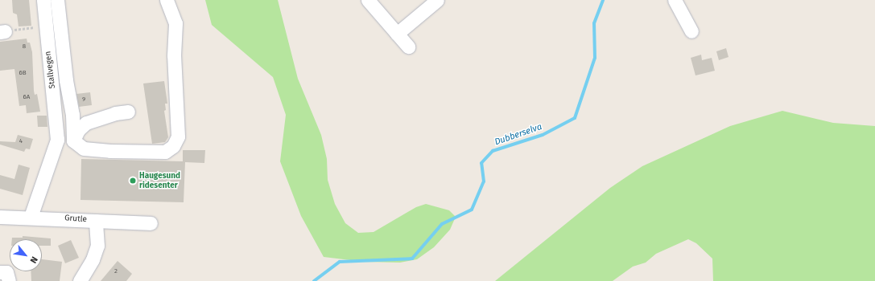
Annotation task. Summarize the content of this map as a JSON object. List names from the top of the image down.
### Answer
{
  "streets": {
    "street": ["Stallvegen", "Grutle"]
  },
  "crossings": [
    ["Stallvegen", "Grutle"]
  ],
  "water": ["Dubberselva"],
  "places": ["Haugesund ridesenter"],
  "house_numbers": [
    "8",
    "6B",
    "6A",
    "9",
    "4",
    "2"
  ],
  "north": "bottom right"
}
